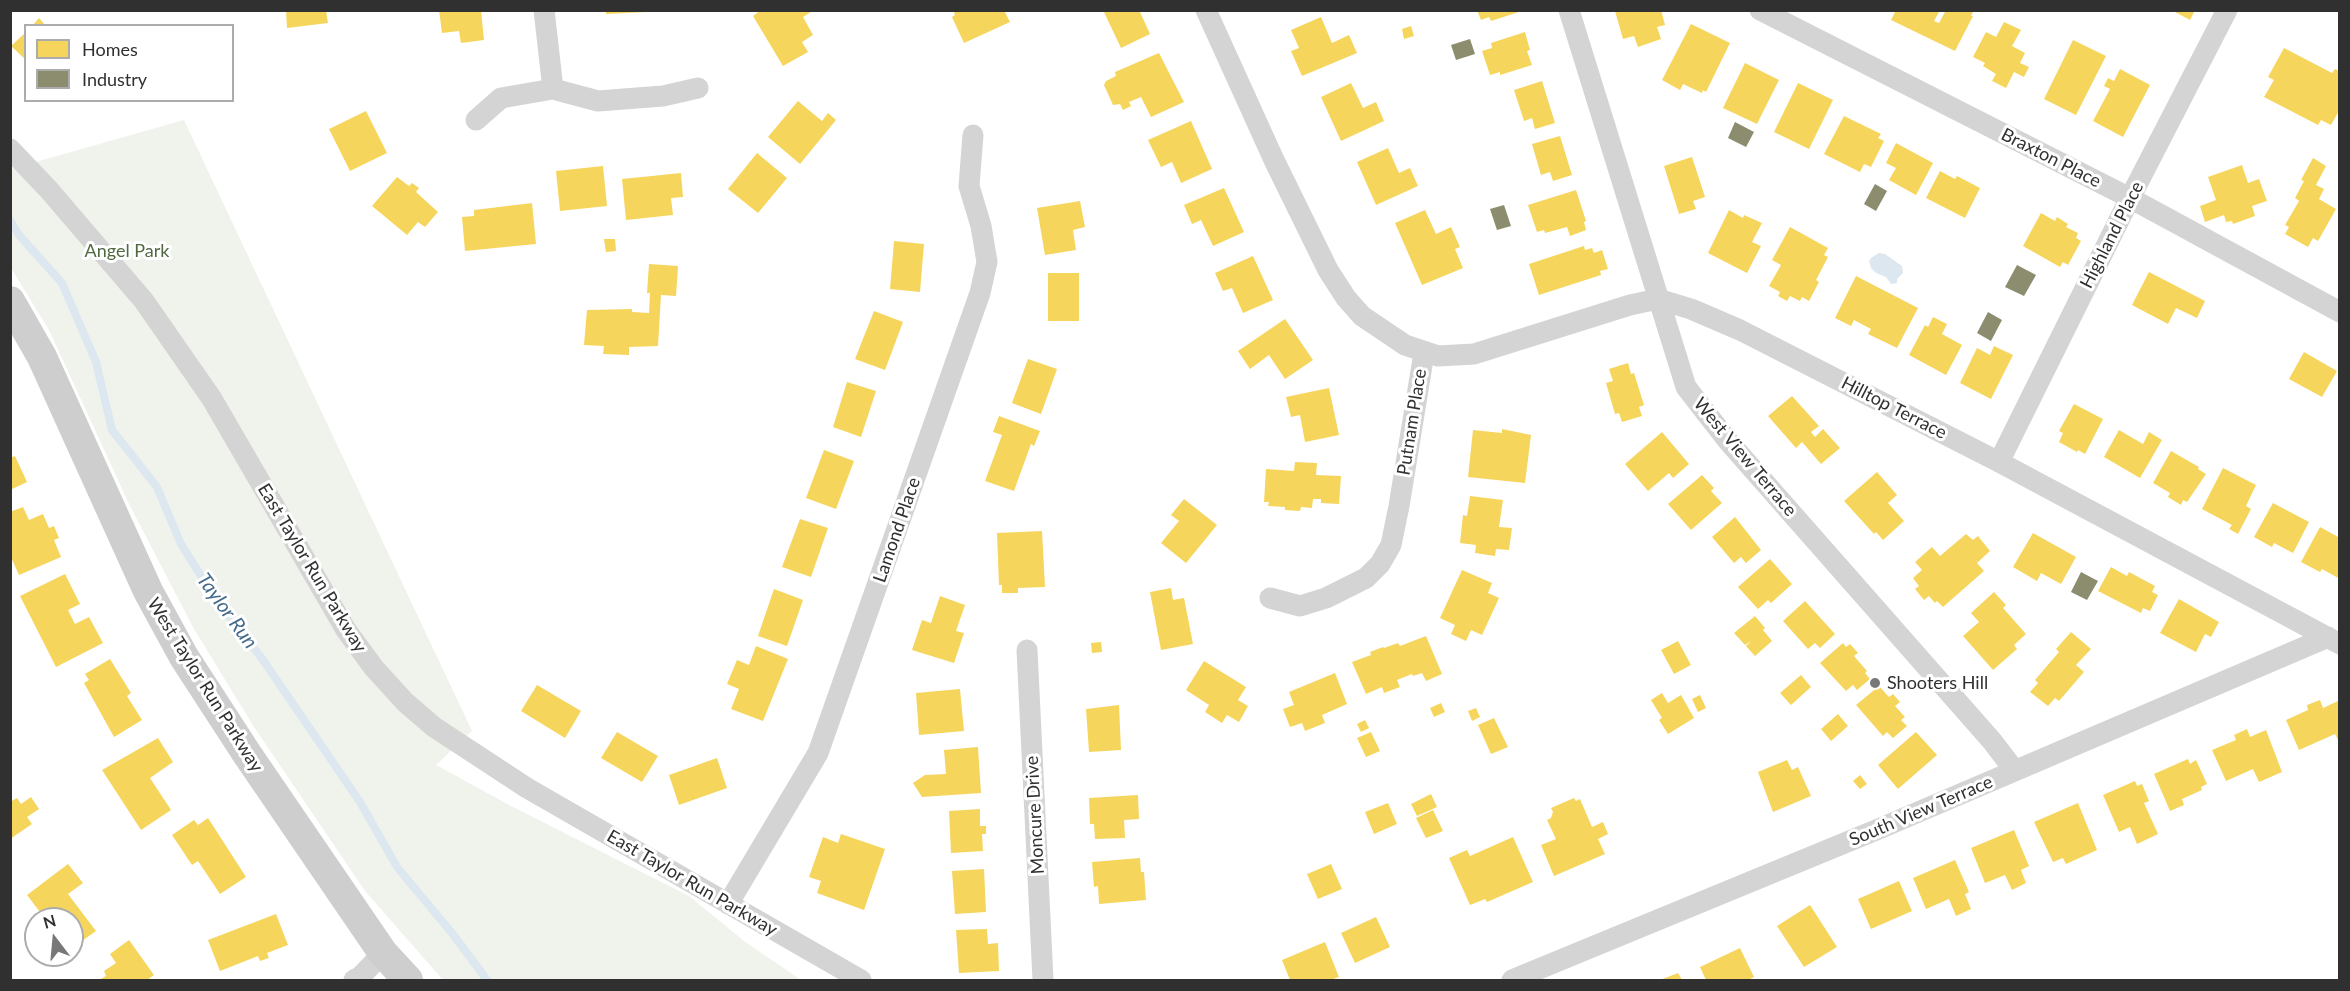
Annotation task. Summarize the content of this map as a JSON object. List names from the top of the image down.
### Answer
{
  "streets": {
    "street": [
      "Braxton Place",
      "Highland Place",
      "Hilltop Terrace",
      "Putnam Place",
      "West View Terrace",
      "Lamond Place",
      "East Taylor Run Parkway",
      "West Taylor Run Parkway",
      "South View Terrace",
      "Moncure Drive"
    ]
  },
  "crossings": [
    ["Braxton Place", "Highland Place"],
    ["Highland Place", "Hilltop Terrace"],
    ["Hilltop Terrace", "Putnam Place"],
    ["Hilltop Terrace", "West View Terrace"],
    ["Hilltop Terrace", "South View Terrace"],
    ["West View Terrace", "South View Terrace"],
    ["Lamond Place", "East Taylor Run Parkway"]
  ],
  "water": ["Taylor Run"],
  "parks": ["Angel Park"],
  "places": ["Shooters Hill"],
  "legend": ["Homes", "Industry"],
  "north": "top"
}
